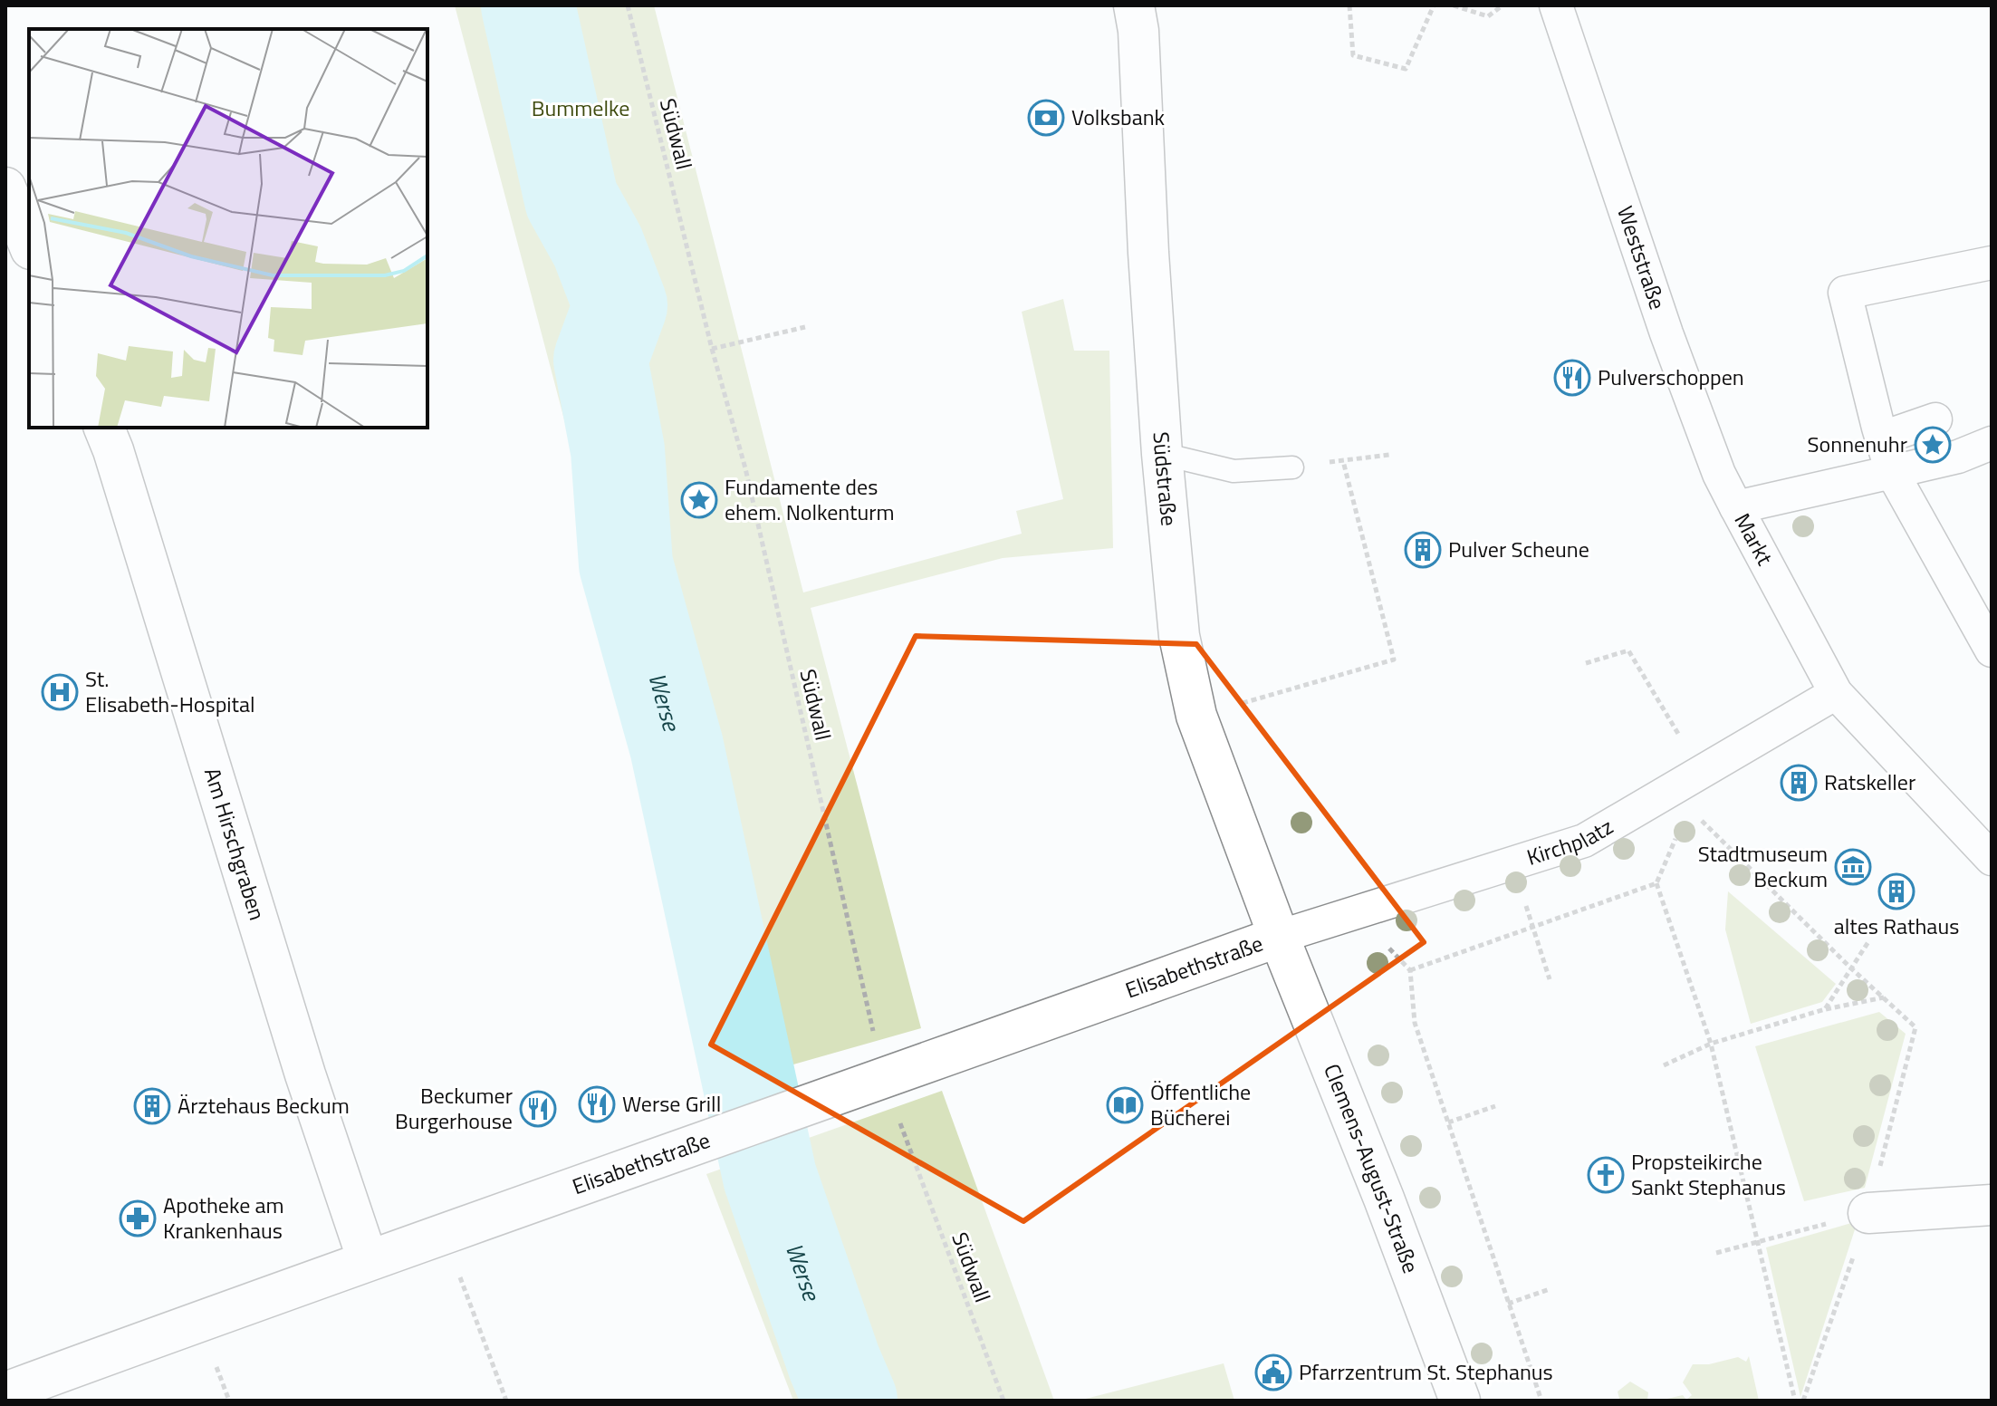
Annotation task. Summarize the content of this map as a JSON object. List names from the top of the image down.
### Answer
{
  "streets": {
    "street": [
      "Weststraße",
      "Südstraße",
      "Markt",
      "Kirchplatz",
      "Am Hirschgraben",
      "Elisabethstraße",
      "Clemens-August-Straße"
    ],
    "path": ["Südwall"]
  },
  "crossings": [
    ["Südwall", "Elisabethstraße"],
    ["Weststraße", "Markt"],
    ["Südstraße", "Kirchplatz"],
    ["Südstraße", "Elisabethstraße"],
    ["Südstraße", "Clemens-August-Straße"],
    ["Markt", "Kirchplatz"],
    ["Kirchplatz", "Elisabethstraße"],
    ["Kirchplatz", "Clemens-August-Straße"],
    ["Am Hirschgraben", "Elisabethstraße"],
    ["Elisabethstraße", "Clemens-August-Straße"]
  ],
  "water": ["Werse"],
  "parks": ["Bummelke"],
  "places": {
    "bank": ["Volksbank"],
    "restaurant": ["Pulverschoppen", "Werse Grill", "Beckumer Burgerhouse"],
    "place": ["Sonnenuhr", "Fundamente des ehem. Nolkenturm"],
    "building": [
      "Pulver Scheune",
      "Ratskeller",
      "altes Rathaus",
      "Ärztehaus Beckum"
    ],
    "hospital": ["St. Elisabeth-Hospital"],
    "museum": ["Stadtmuseum Beckum"],
    "library": ["Öffentliche Bücherei"],
    "church": ["Propsteikirche Sankt Stephanus"],
    "pharmacy": ["Apotheke am Krankenhaus"],
    "public building": ["Pfarrzentrum St. Stephanus"]
  }
}
